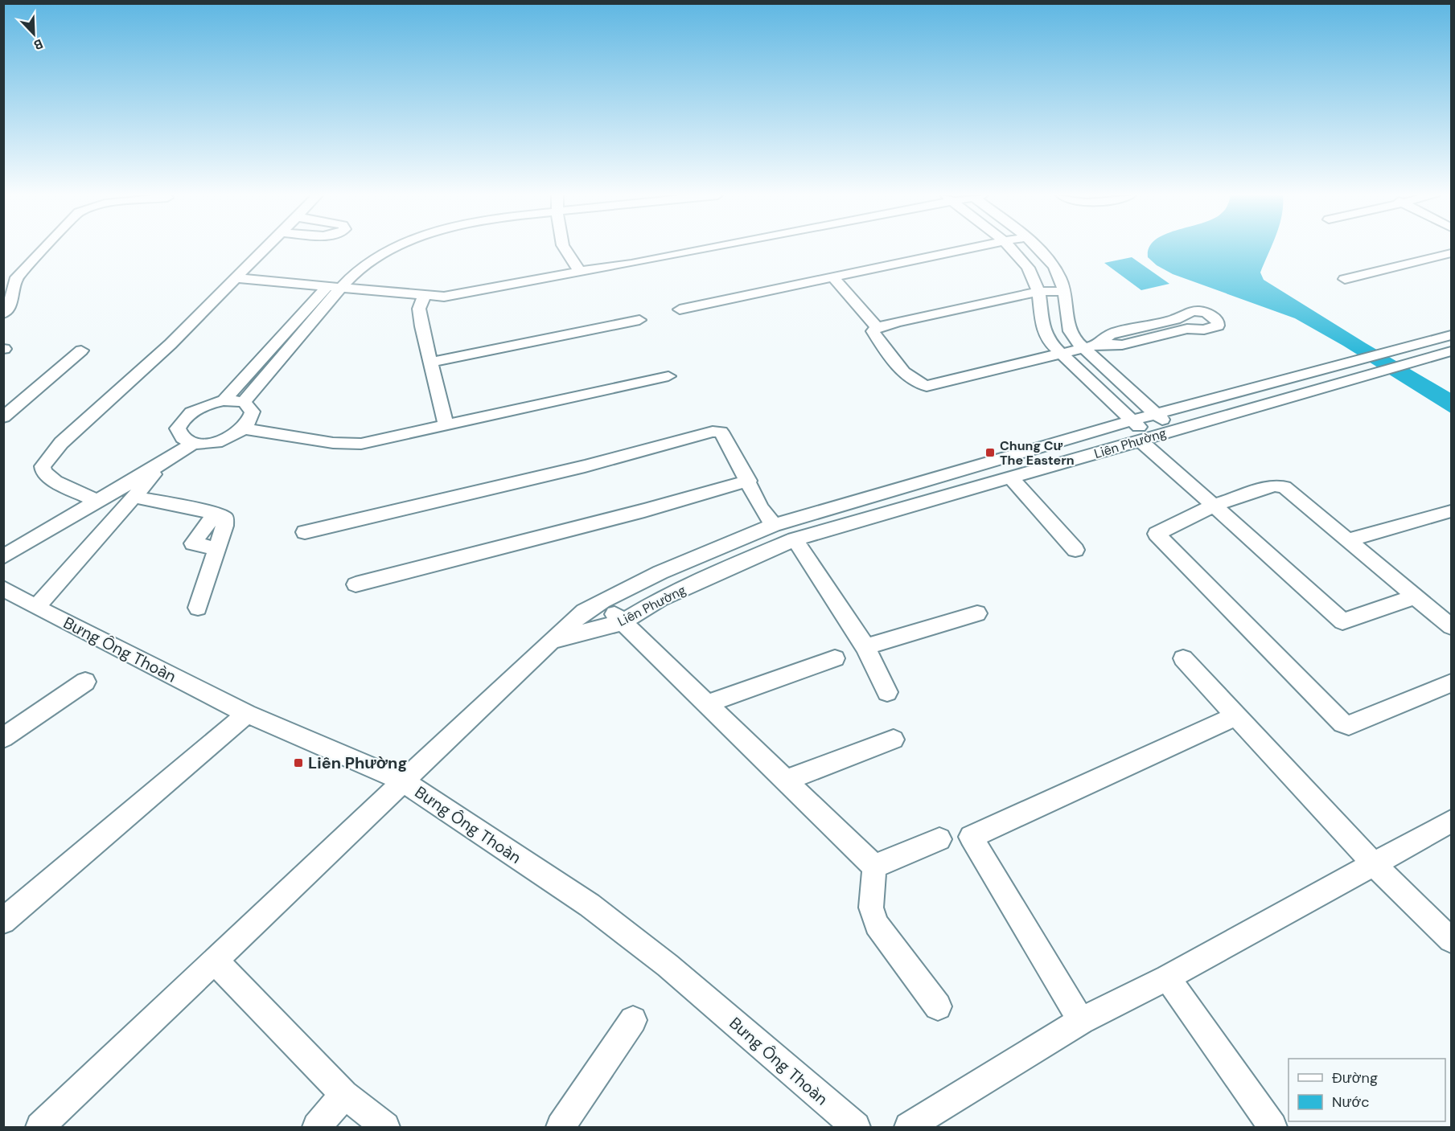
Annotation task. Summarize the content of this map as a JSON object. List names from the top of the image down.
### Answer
{
  "streets": {
    "street": ["Liên Phường", "Bưng Ông Thoàn"]
  },
  "places": {
    "transit": ["Chung Cư The Eastern", "Liên Phường"]
  },
  "legend": ["Đường", "Nước"],
  "north": "bottom right"
}
